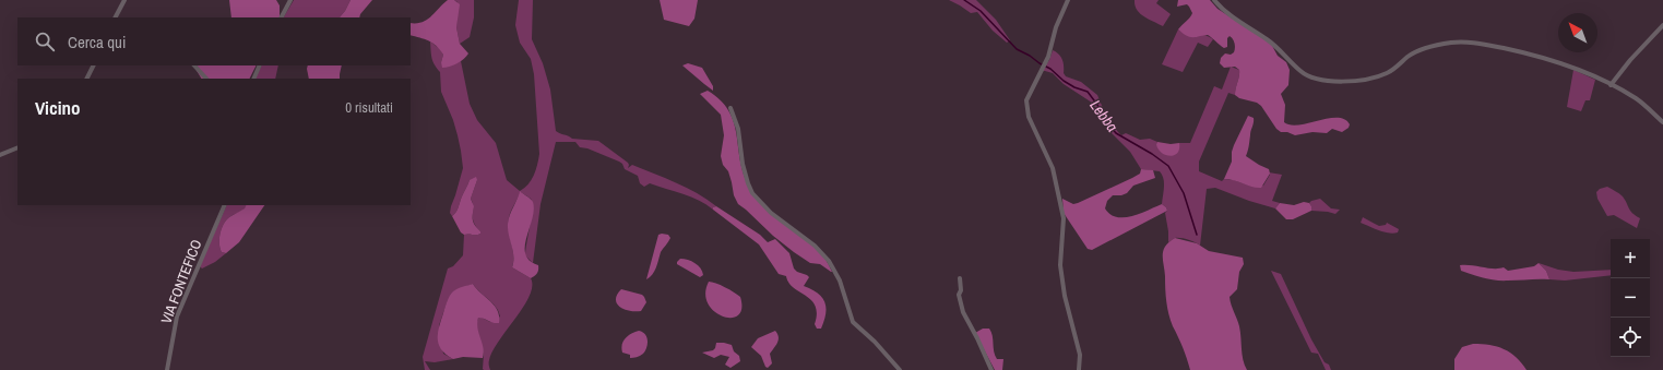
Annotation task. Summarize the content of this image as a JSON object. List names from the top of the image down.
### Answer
{
  "streets": {
    "street": ["VIA FONTEFICO"]
  },
  "water": ["Lebba"],
  "north": "top left",
  "page": {
    "search": "Cerca qui",
    "heading": ["Vicino", "0 risultati"],
    "map_buttons": ["+", "−"]
  }
}
